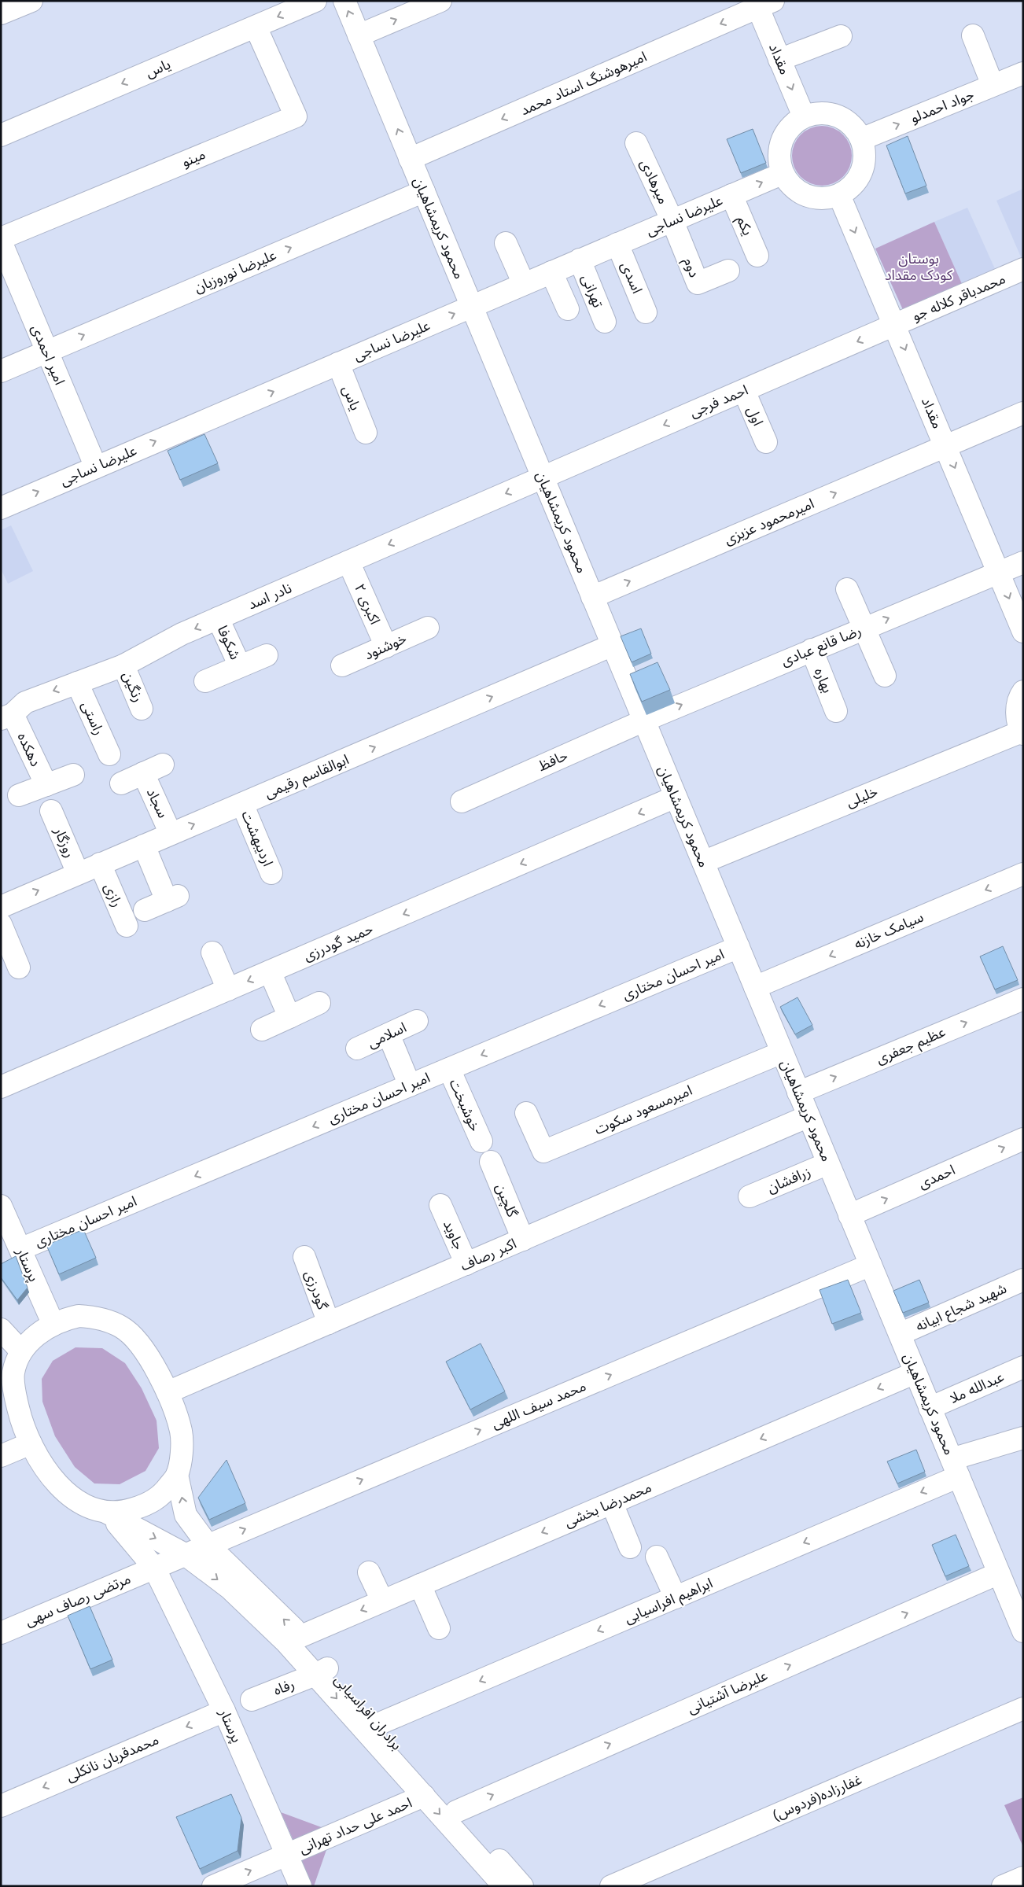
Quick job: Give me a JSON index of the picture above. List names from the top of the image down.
{
  "streets": {
    "street": [
      "مقداد",
      "یاس",
      "امیرهوشنگ استاد محمد",
      "جواد احمدلو",
      "مینو",
      "میرهادی",
      "علیرضا نساجی",
      "یکم",
      "محمود کریمشاهیان",
      "دوم",
      "علیرضا نوروزیان",
      "اسدی",
      "تهرانی",
      "محمدباقر کلاله جو",
      "امیر احمدی",
      "احمد فرجی",
      "اول",
      "امیرمحمود عزیزی",
      "نادر اسد",
      "اکبری ۲",
      "شکوفا",
      "رضا قانع عبادی",
      "خوشنود",
      "بهاره",
      "رنگین",
      "راستی",
      "دهکده",
      "حافظ",
      "ابوالقاسم رقیمی",
      "خلیلی",
      "سجاد",
      "اردیبهشت",
      "روزگار",
      "رازی",
      "سیامک خازنه",
      "حمید گودرزی",
      "امیر احسان مختاری",
      "اسلامی",
      "عظیم جعفری",
      "خوشبخت",
      "امیرمسعود سکوت",
      "احمدی",
      "زرافشان",
      "گلچین",
      "جاوید",
      "اکبر رصاف",
      "پرستار",
      "گودرزی",
      "شهید شجاع ابیانه",
      "عبدالله ملا",
      "محمد سیف اللهی",
      "محمدرضا بخشی",
      "مرتضی رصاف سهی",
      "ابراهیم افراسیابی",
      "رفاه",
      "علیرضا آشتیانی",
      "برادران افراسیابی",
      "محمدقربان نانکلی",
      "غفارزاده(فردوس)",
      "احمد علی حداد تهرانی"
    ]
  },
  "crossings": [
    ["مقداد", "امیرهوشنگ استاد محمد"],
    ["مقداد", "جواد احمدلو"],
    ["مقداد", "علیرضا نساجی"],
    ["مقداد", "محمدباقر کلاله جو"],
    ["مقداد", "احمد فرجی"],
    ["مقداد", "امیرمحمود عزیزی"],
    ["مقداد", "رضا قانع عبادی"],
    ["یاس", "مینو"],
    ["یاس", "علیرضا نساجی"],
    ["امیرهوشنگ استاد محمد", "محمود کریمشاهیان"],
    ["جواد احمدلو", "علیرضا نساجی"],
    ["میرهادی", "علیرضا نساجی"],
    ["میرهادی", "دوم"],
    ["علیرضا نساجی", "یکم"],
    ["علیرضا نساجی", "محمود کریمشاهیان"],
    ["علیرضا نساجی", "دوم"],
    ["علیرضا نساجی", "اسدی"],
    ["علیرضا نساجی", "تهرانی"],
    ["علیرضا نساجی", "امیر احمدی"],
    ["محمود کریمشاهیان", "علیرضا نوروزیان"],
    ["محمود کریمشاهیان", "احمد فرجی"],
    ["محمود کریمشاهیان", "امیرمحمود عزیزی"],
    ["محمود کریمشاهیان", "نادر اسد"],
    ["محمود کریمشاهیان", "رضا قانع عبادی"],
    ["محمود کریمشاهیان", "حافظ"],
    ["محمود کریمشاهیان", "ابوالقاسم رقیمی"],
    ["محمود کریمشاهیان", "خلیلی"],
    ["محمود کریمشاهیان", "سیامک خازنه"],
    ["محمود کریمشاهیان", "حمید گودرزی"],
    ["محمود کریمشاهیان", "امیر احسان مختاری"],
    ["محمود کریمشاهیان", "عظیم جعفری"],
    ["محمود کریمشاهیان", "امیرمسعود سکوت"],
    ["محمود کریمشاهیان", "احمدی"],
    ["محمود کریمشاهیان", "زرافشان"],
    ["محمود کریمشاهیان", "اکبر رصاف"],
    ["محمود کریمشاهیان", "شهید شجاع ابیانه"],
    ["محمود کریمشاهیان", "عبدالله ملا"],
    ["محمود کریمشاهیان", "محمد سیف اللهی"],
    ["محمود کریمشاهیان", "محمدرضا بخشی"],
    ["محمود کریمشاهیان", "ابراهیم افراسیابی"],
    ["محمود کریمشاهیان", "علیرضا آشتیانی"],
    ["علیرضا نوروزیان", "امیر احمدی"],
    ["محمدباقر کلاله جو", "احمد فرجی"],
    ["احمد فرجی", "اول"],
    ["احمد فرجی", "نادر اسد"],
    ["نادر اسد", "اکبری ۲"],
    ["نادر اسد", "شکوفا"],
    ["نادر اسد", "رنگین"],
    ["نادر اسد", "راستی"],
    ["نادر اسد", "دهکده"],
    ["اکبری ۲", "خوشنود"],
    ["رضا قانع عبادی", "بهاره"],
    ["رضا قانع عبادی", "حافظ"],
    ["ابوالقاسم رقیمی", "سجاد"],
    ["ابوالقاسم رقیمی", "اردیبهشت"],
    ["ابوالقاسم رقیمی", "روزگار"],
    ["ابوالقاسم رقیمی", "رازی"],
    ["امیر احسان مختاری", "خوشبخت"],
    ["امیر احسان مختاری", "پرستار"],
    ["گلچین", "اکبر رصاف"],
    ["جاوید", "اکبر رصاف"],
    ["اکبر رصاف", "گودرزی"],
    ["پرستار", "مرتضی رصاف سهی"],
    ["پرستار", "برادران افراسیابی"],
    ["پرستار", "محمدقربان نانکلی"],
    ["پرستار", "احمد علی حداد تهرانی"],
    ["محمد سیف اللهی", "مرتضی رصاف سهی"],
    ["محمد سیف اللهی", "برادران افراسیابی"],
    ["محمدرضا بخشی", "برادران افراسیابی"],
    ["مرتضی رصاف سهی", "برادران افراسیابی"],
    ["ابراهیم افراسیابی", "برادران افراسیابی"],
    ["رفاه", "برادران افراسیابی"],
    ["علیرضا آشتیانی", "برادران افراسیابی"],
    ["برادران افراسیابی", "احمد علی حداد تهرانی"]
  ],
  "one_way": [
    "مقداد",
    "یاس",
    "امیرهوشنگ استاد محمد",
    "جواد احمدلو",
    "علیرضا نساجی",
    "علیرضا نوروزیان",
    "احمد فرجی",
    "امیرمحمود عزیزی",
    "نادر اسد",
    "رضا قانع عبادی",
    "ابوالقاسم رقیمی",
    "سیامک خازنه",
    "حمید گودرزی",
    "امیر احسان مختاری",
    "عظیم جعفری",
    "احمدی",
    "محمد سیف اللهی",
    "محمدرضا بخشی",
    "ابراهیم افراسیابی",
    "علیرضا آشتیانی",
    "محمدقربان نانکلی"
  ],
  "parks": ["بوستان کودک مقداد"]
}
